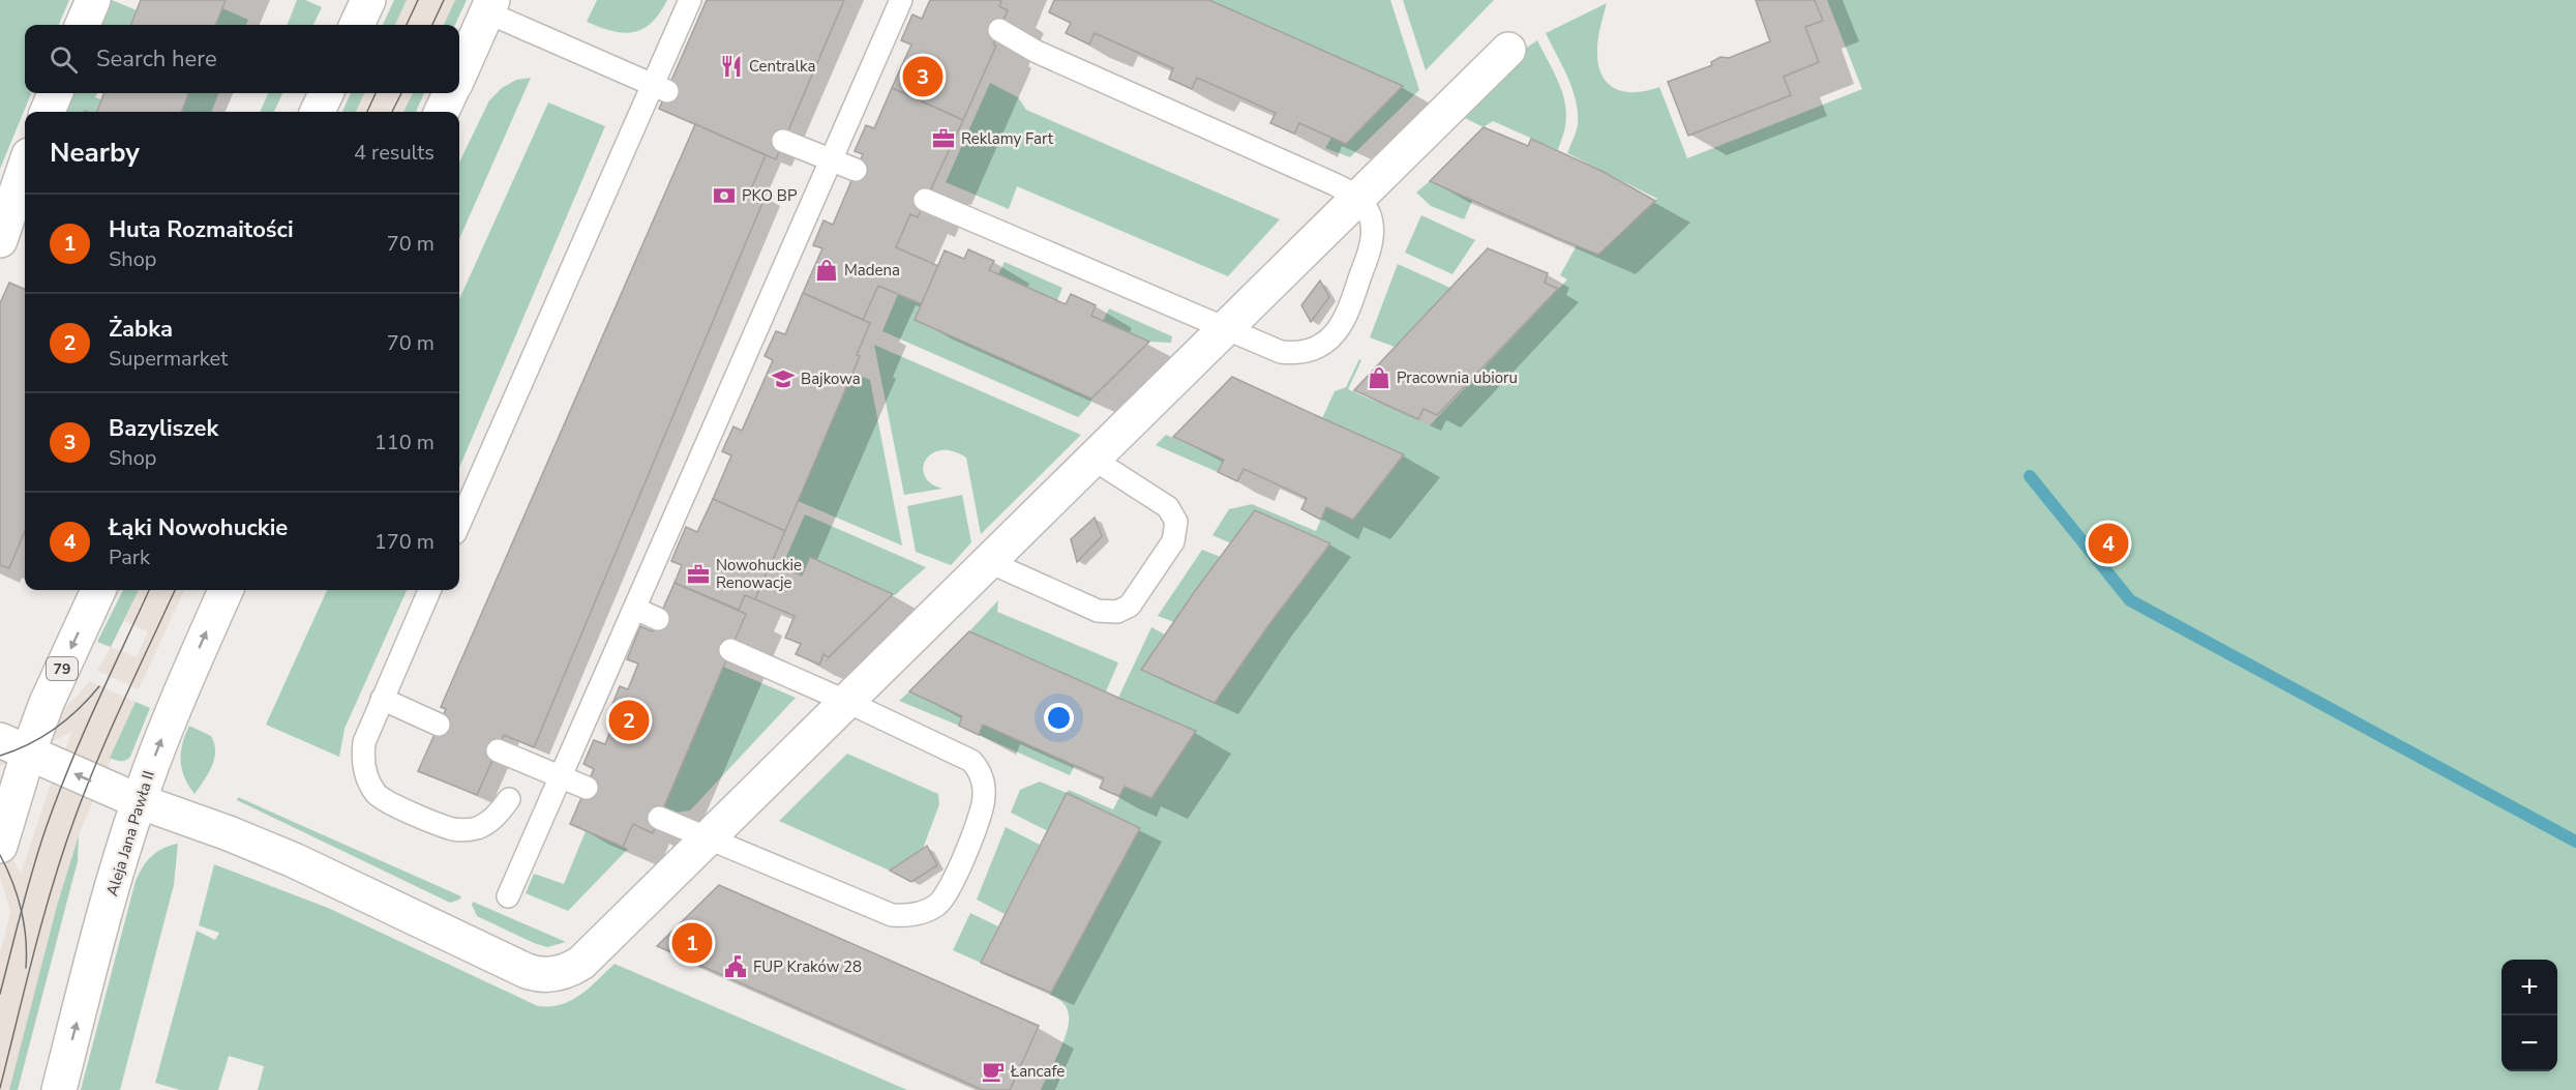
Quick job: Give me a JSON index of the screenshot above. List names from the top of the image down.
{
  "streets": {
    "street": ["79", "Aleja Jana Pawła II"]
  },
  "places": {
    "restaurant": ["Centralka"],
    "office": ["Reklamy Fart", "Nowohuckie Renowacje"],
    "bank": ["PKO BP"],
    "shop": ["Madena", "Pracownia ubioru"],
    "school or university": ["Bajkowa"],
    "public building": ["FUP Kraków 28"],
    "cafe": ["Łancafe"]
  },
  "page": {
    "search": "Search here",
    "pins": [
      "3",
      "4",
      "2",
      "1"
    ],
    "heading": ["Nearby", "4 results"],
    "list": [
      {
        "mark": "1",
        "name": "Huta Rozmaitości",
        "note": "Shop",
        "value": "70 m"
      },
      {
        "mark": "2",
        "name": "Żabka",
        "note": "Supermarket",
        "value": "70 m"
      },
      {
        "mark": "3",
        "name": "Bazyliszek",
        "note": "Shop",
        "value": "110 m"
      },
      {
        "mark": "4",
        "name": "Łąki Nowohuckie",
        "note": "Park",
        "value": "170 m"
      }
    ],
    "map_buttons": ["+", "−"]
  }
}
